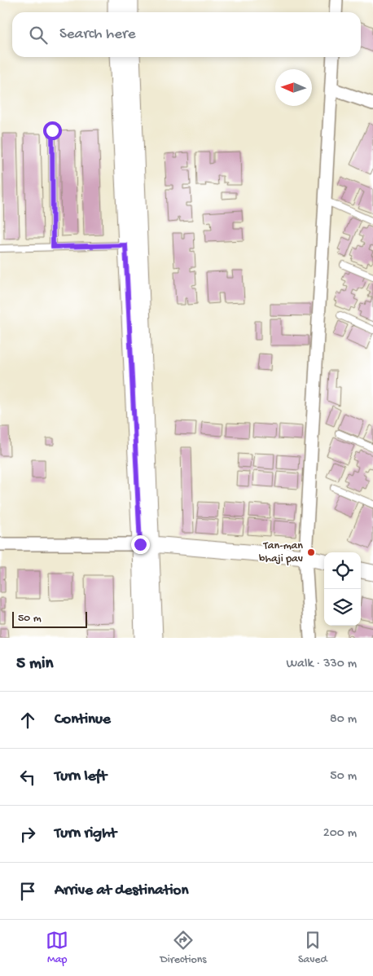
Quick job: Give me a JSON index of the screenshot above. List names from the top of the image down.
{
  "places": ["Tan-man bhaji pav"],
  "scale_bar": "50 m",
  "north": "left",
  "page": {
    "search": "Search here",
    "scale": "50 m",
    "heading": ["5 min", "Walk · 330 m"],
    "list": [
      ["Continue", "80 m"],
      ["Turn left", "50 m"],
      ["Turn right", "200 m"],
      "Arrive at destination"
    ],
    "nav": ["Map", "Directions", "Saved"]
  }
}
